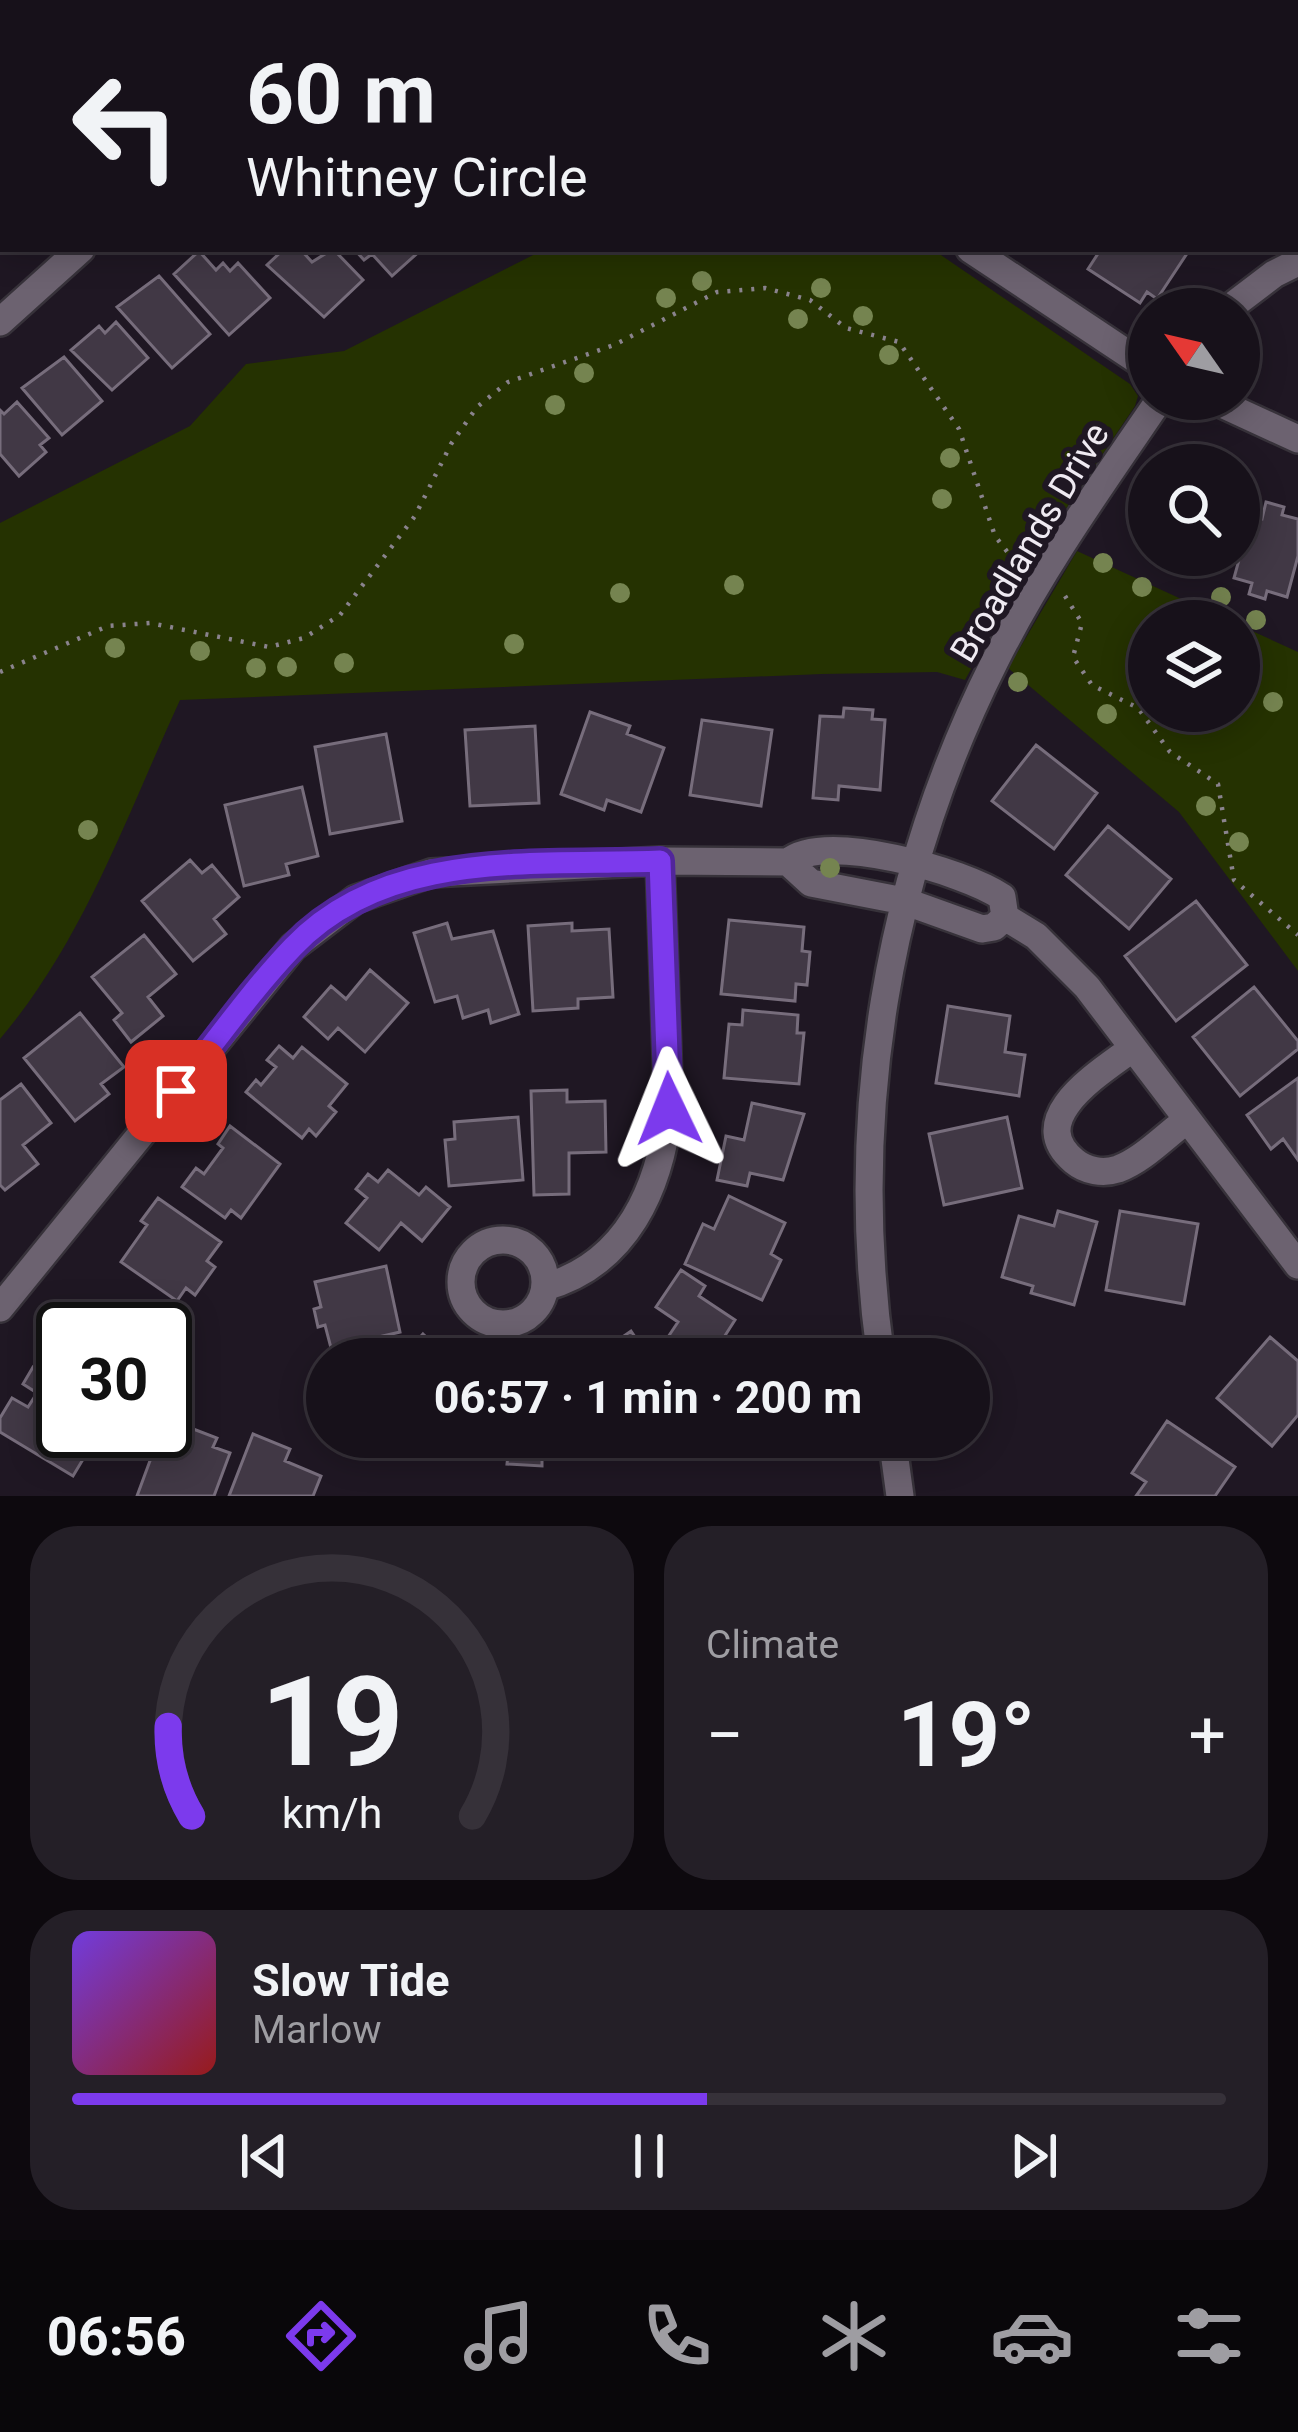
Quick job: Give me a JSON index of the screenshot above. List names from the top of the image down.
{
  "streets": {
    "street": ["Broadlands Drive"]
  },
  "north": "top left",
  "page": {
    "turn": ["60 m", "Whitney Circle"],
    "limit": "30",
    "trip": "06:57 · 1 min · 200 m",
    "tile": "Climate",
    "heat": ["−", "19°", "+"],
    "song": ["Slow Tide", "Marlow"],
    "tabs": "06:56",
    "gauge": ["19", "km/h"]
  }
}
